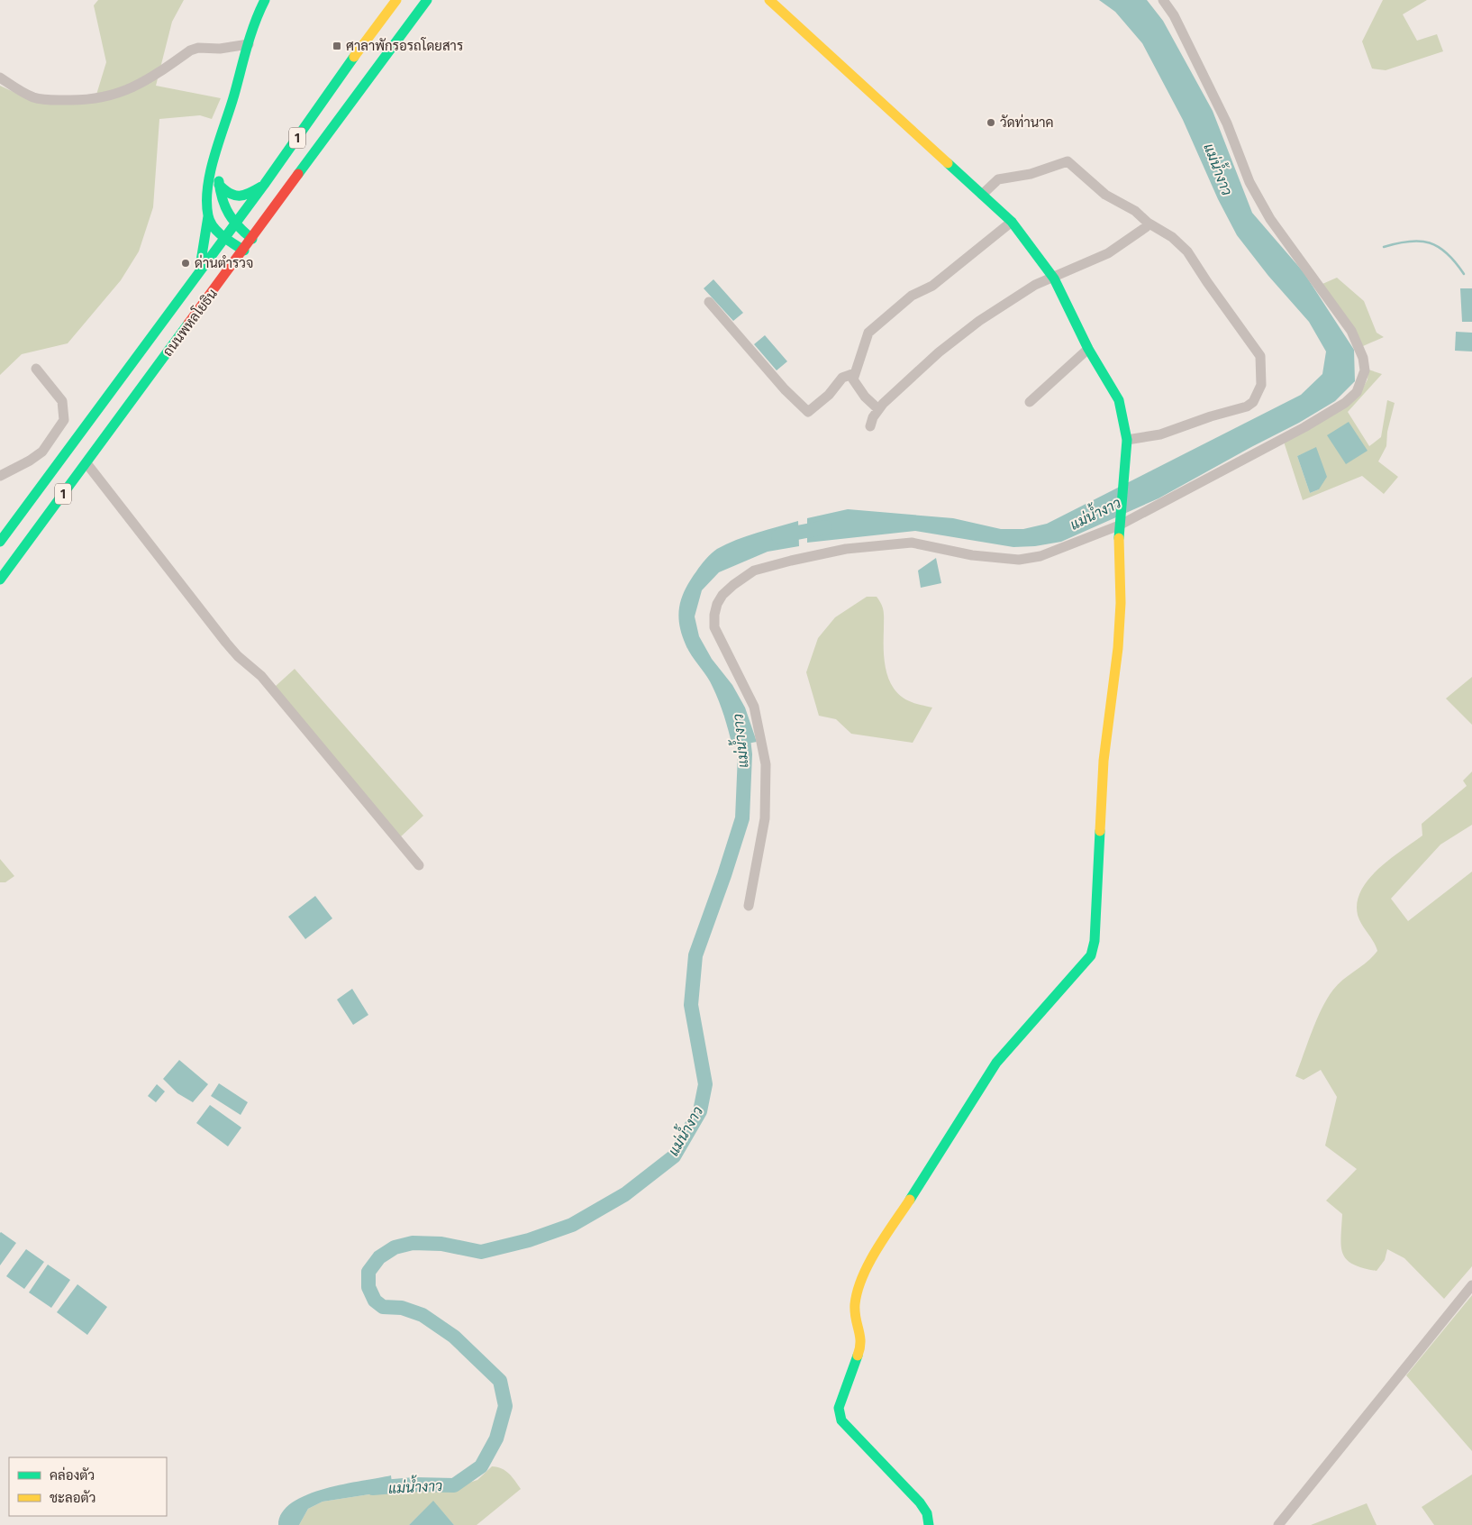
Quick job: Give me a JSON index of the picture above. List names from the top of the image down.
{
  "streets": {
    "main road": ["1", "ถนนพหลโยธิน"]
  },
  "water": ["แม่น้ำงาว"],
  "places": {
    "transit": ["ศาลาพักรอรถโดยสาร"],
    "other": ["วัดท่านาค", "ด่านตำรวจ"]
  },
  "legend": ["คล่องตัว", "ชะลอตัว"]
}
